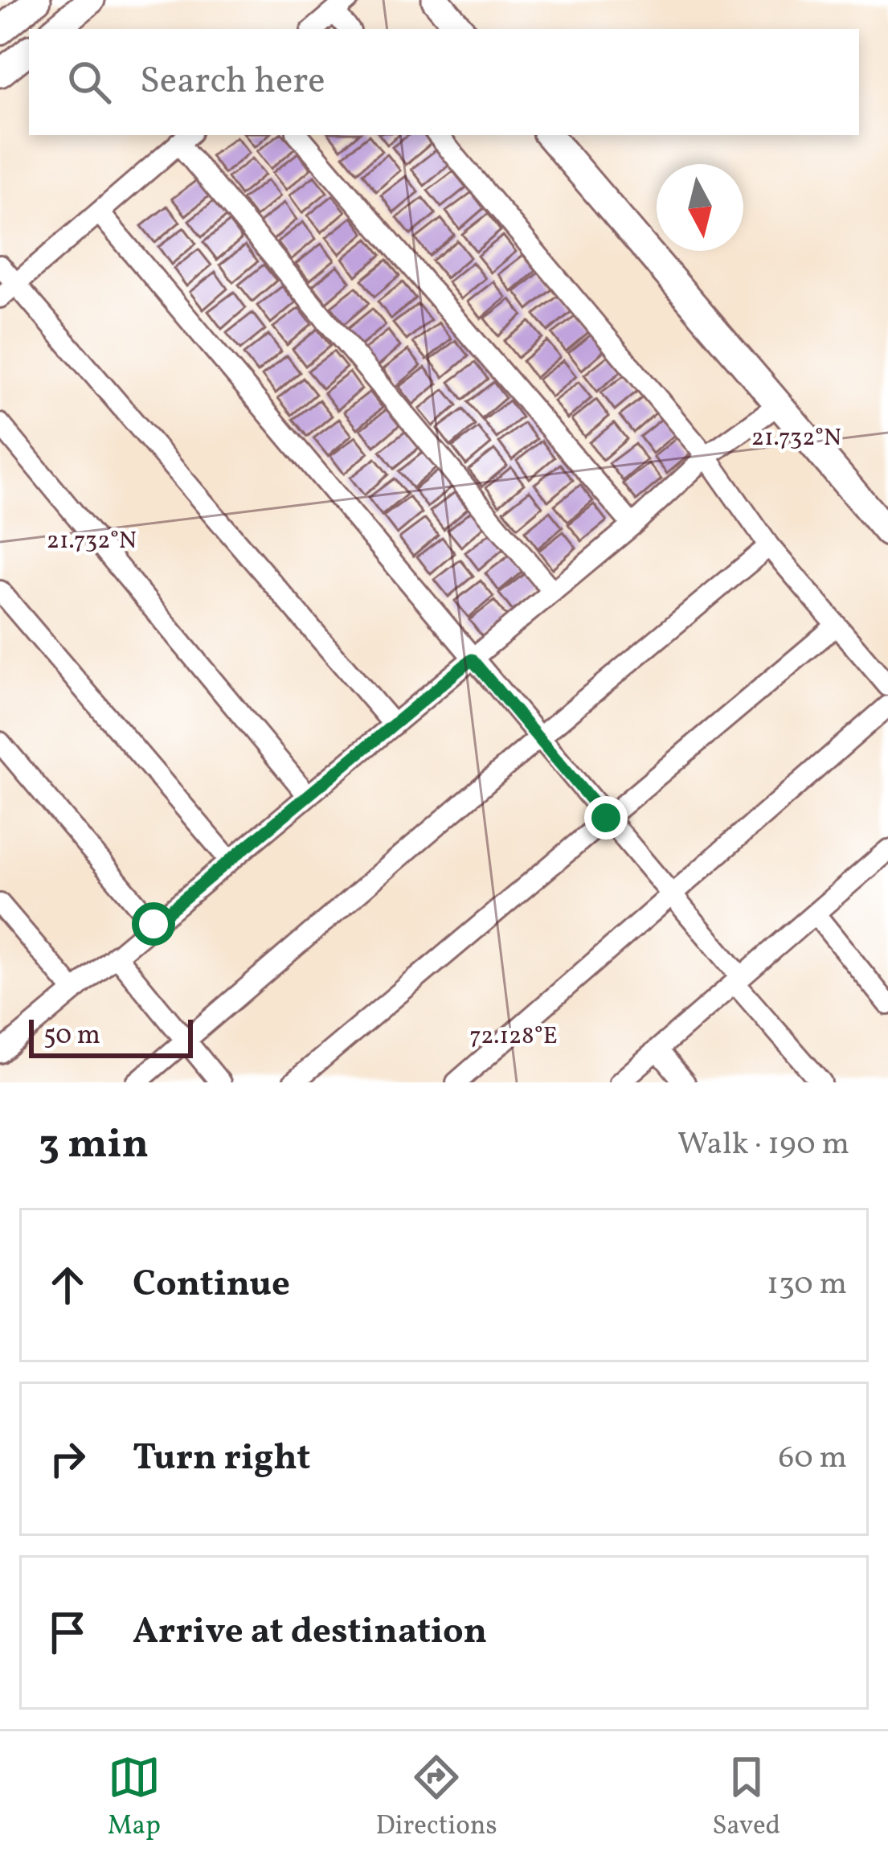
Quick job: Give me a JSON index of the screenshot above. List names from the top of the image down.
{
  "scale_bar": "50 m",
  "north": "bottom",
  "page": {
    "search": "Search here",
    "scale": "50 m",
    "heading": ["3 min", "Walk · 190 m"],
    "list": [
      ["Continue", "130 m"],
      ["Turn right", "60 m"],
      "Arrive at destination"
    ],
    "nav": ["Map", "Directions", "Saved"]
  },
  "coordinates": ["21.732°N", "72.128°E"]
}
